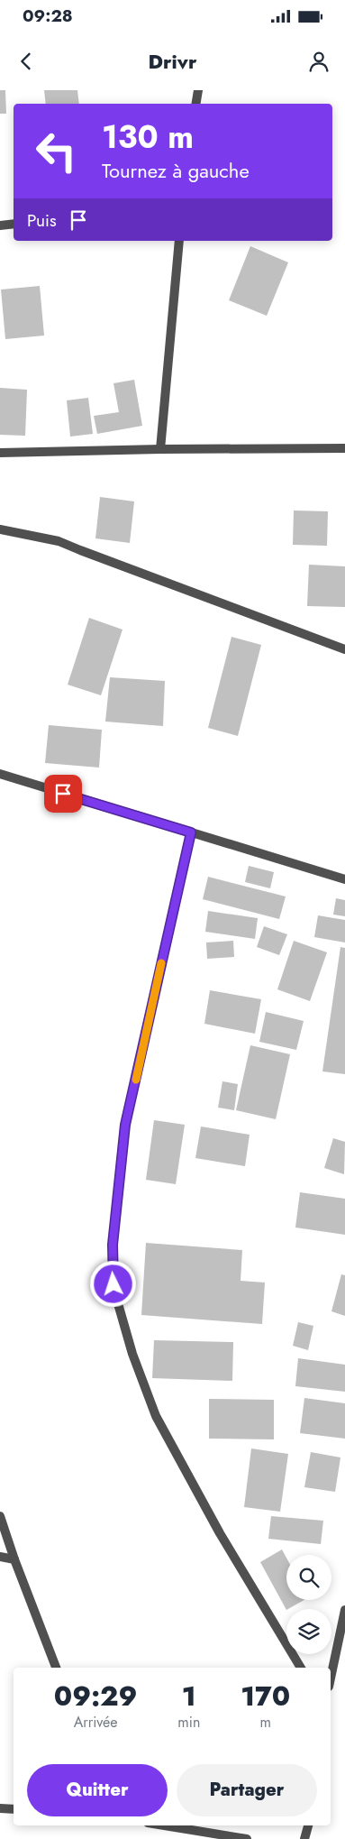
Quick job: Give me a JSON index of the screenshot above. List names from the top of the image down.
{
  "page": {
    "status": "09:28",
    "header": "Drivr",
    "turn": ["130 m", "Tournez à gauche"],
    "then": "Puis",
    "eta": [
      "09:29",
      "Arrivée",
      "1",
      "min",
      "170",
      "m"
    ],
    "buttons": ["Quitter", "Partager"]
  }
}
